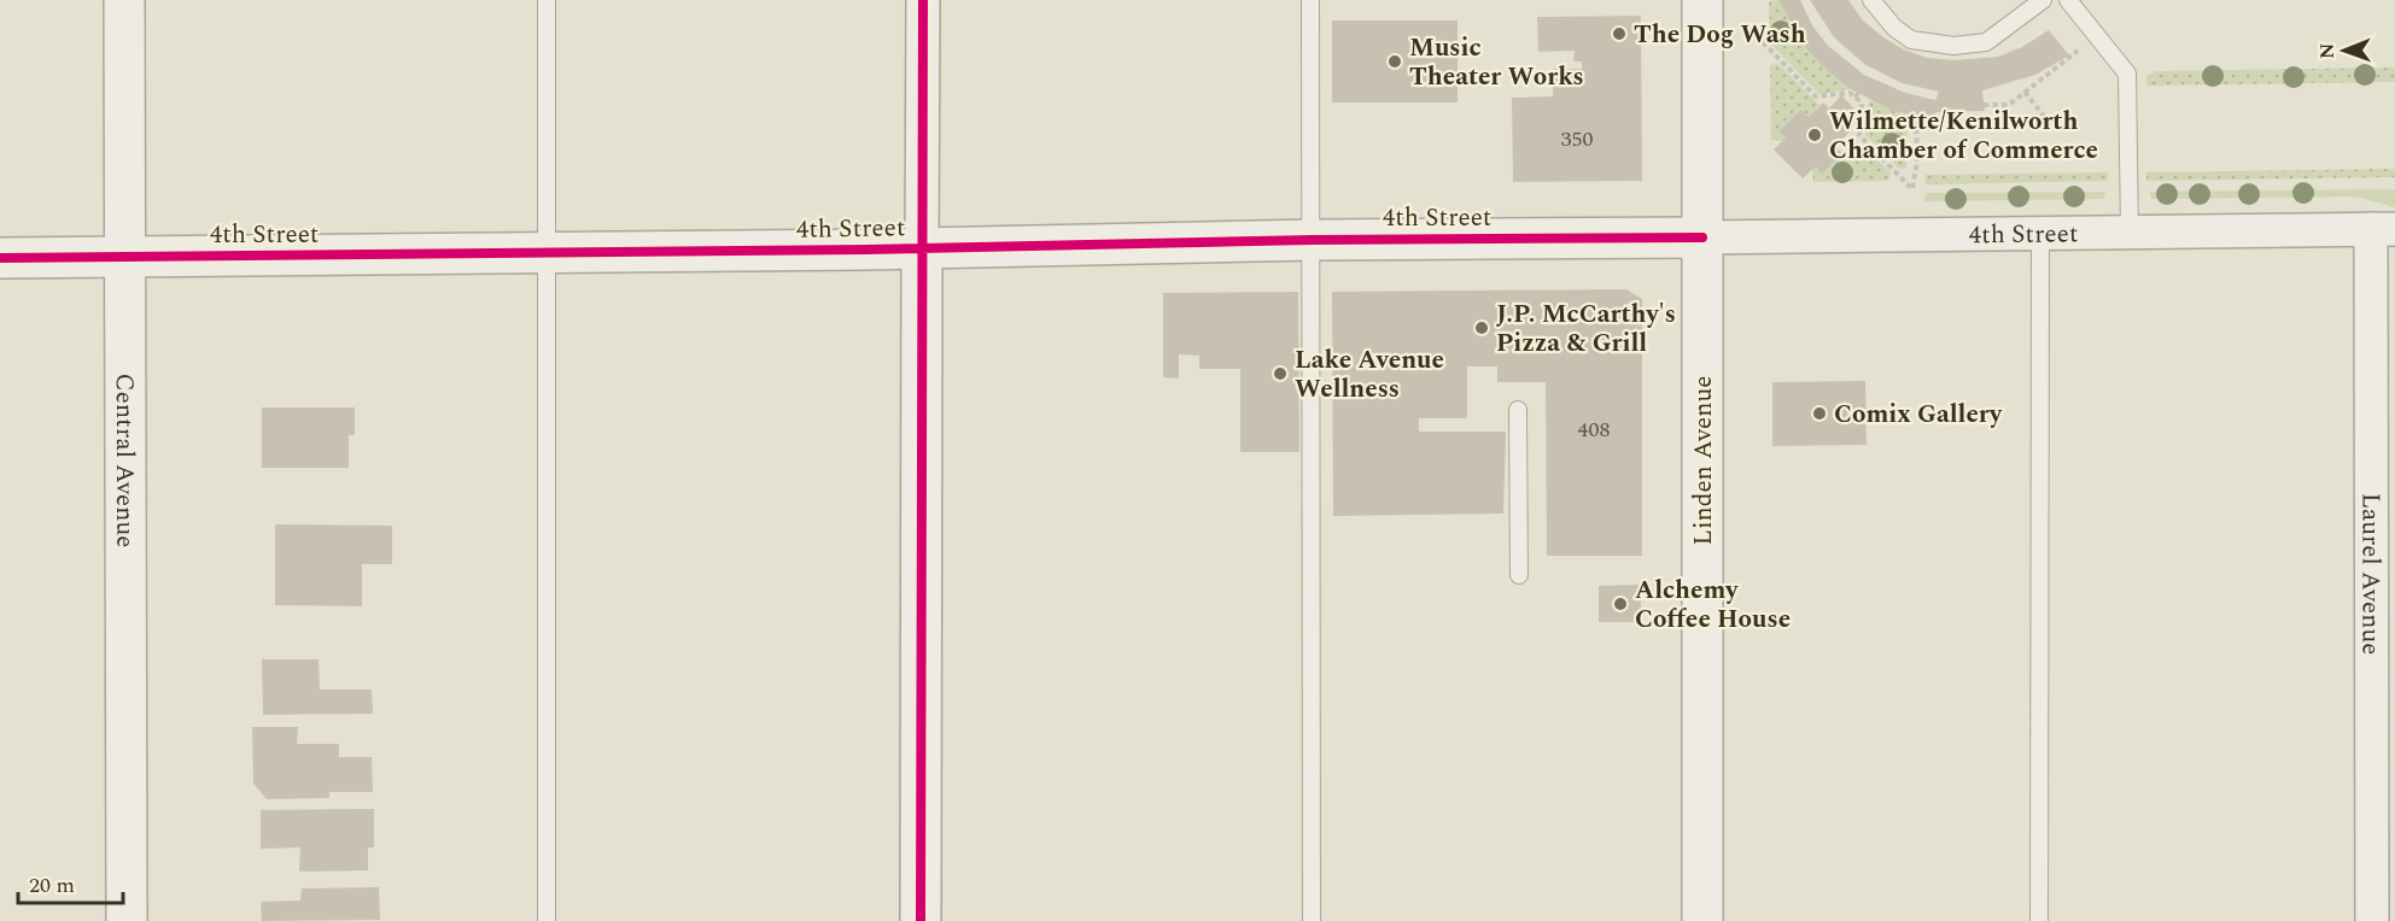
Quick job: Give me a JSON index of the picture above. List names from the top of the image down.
{
  "streets": {
    "street": [
      "4th Street",
      "Central Avenue",
      "Linden Avenue",
      "Laurel Avenue"
    ]
  },
  "crossings": [
    ["4th Street", "Central Avenue"],
    ["4th Street", "Linden Avenue"],
    ["4th Street", "Laurel Avenue"]
  ],
  "places": [
    "The Dog Wash",
    "Music Theater Works",
    "Wilmette/Kenilworth Chamber of Commerce",
    "J.P. McCarthy's Pizza & Grill",
    "Lake Avenue Wellness",
    "Comix Gallery",
    "Alchemy Coffee House"
  ],
  "house_numbers": ["350", "408"],
  "scale_bar": "20 m",
  "north": "left"
}
